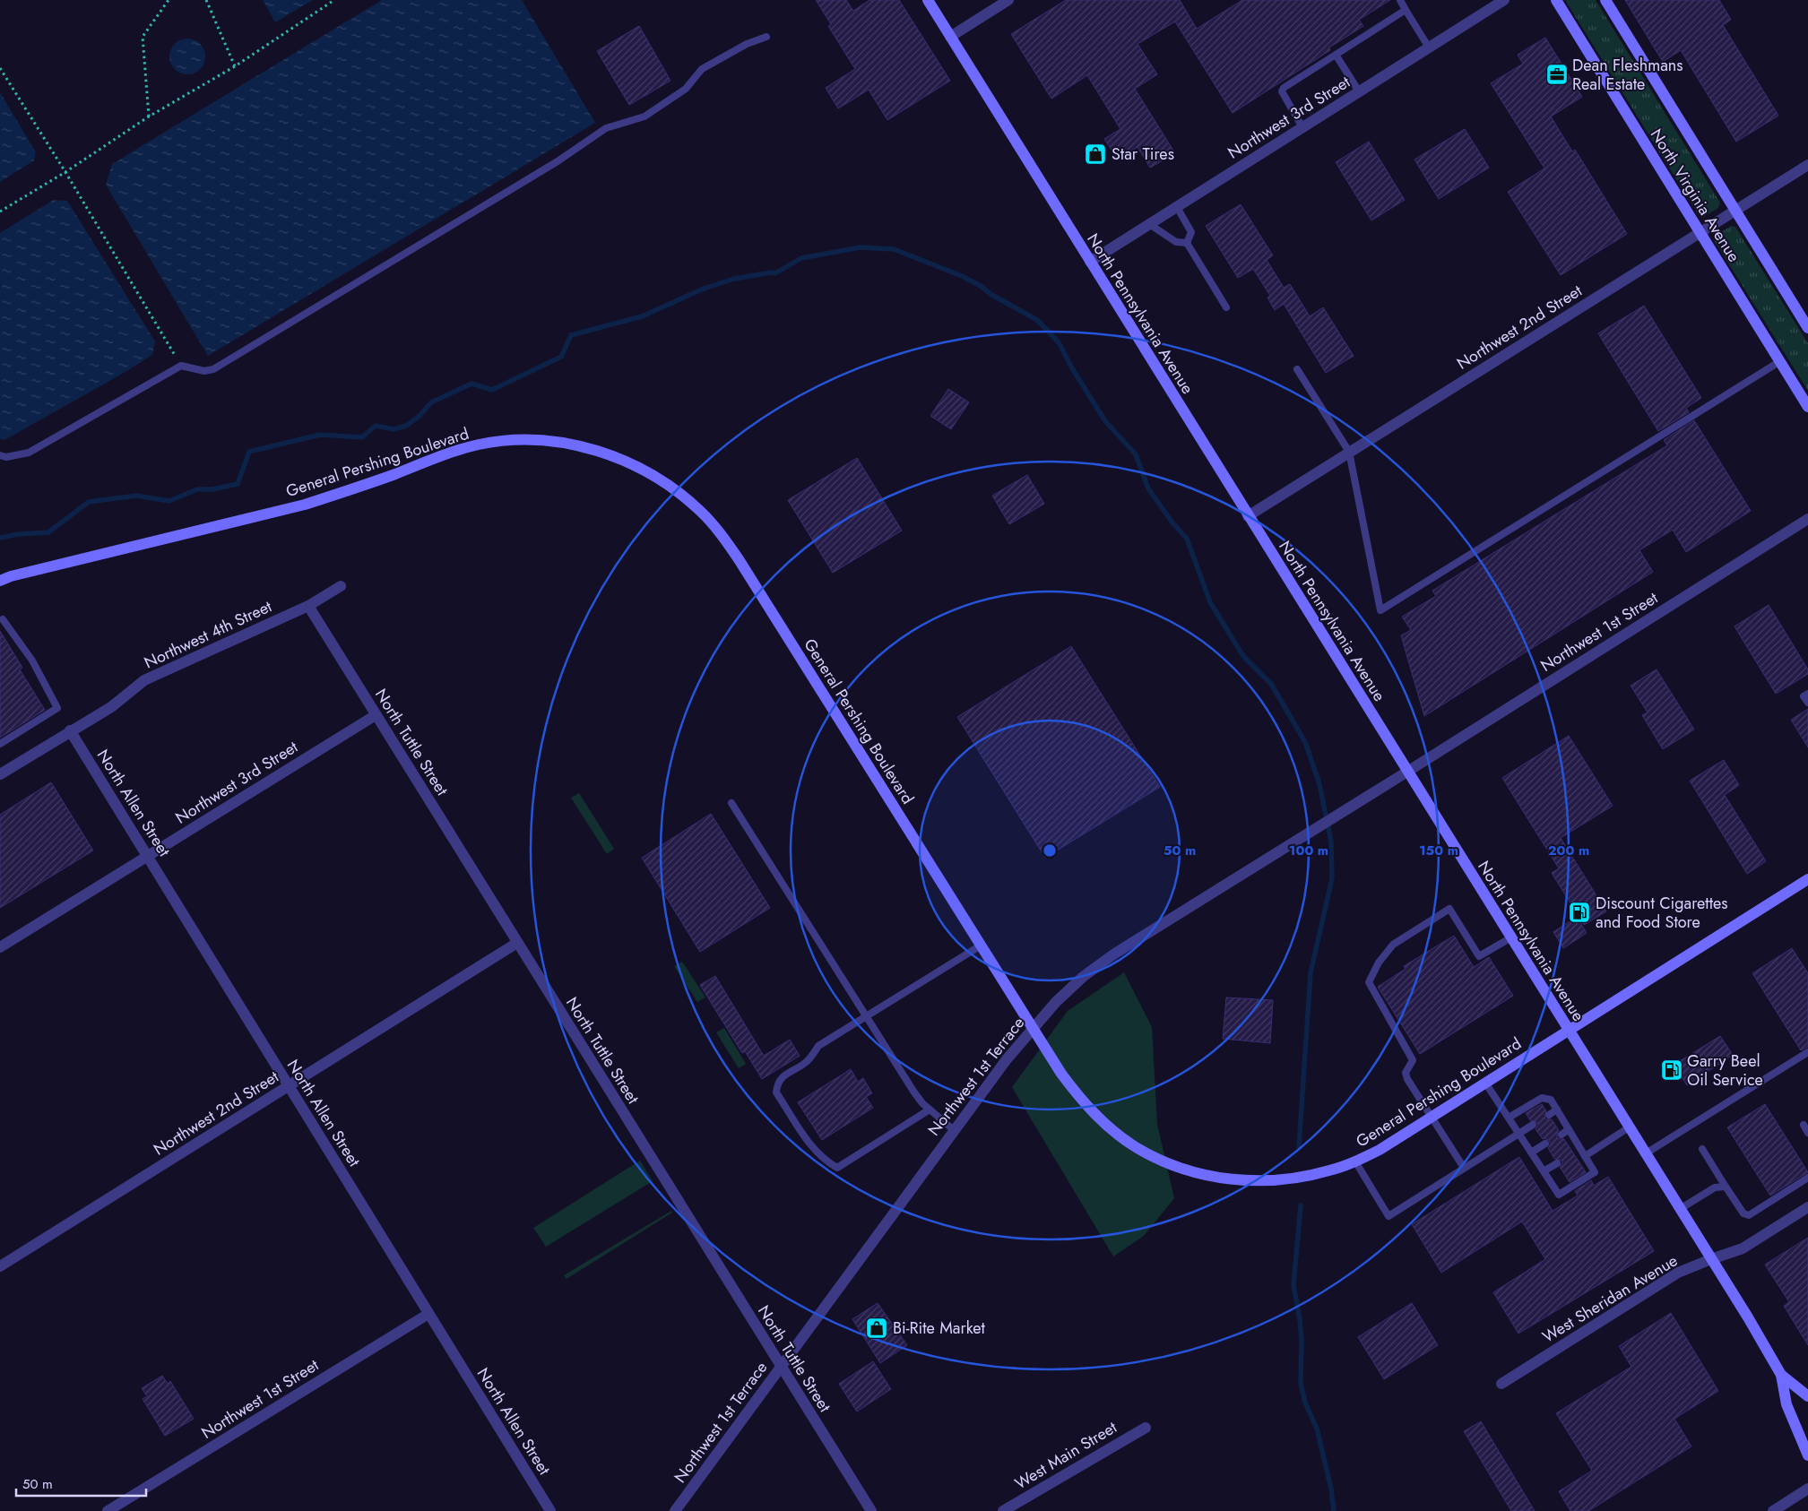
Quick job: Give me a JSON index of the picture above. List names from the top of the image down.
{
  "streets": {
    "main road": ["North Virginia Avenue", "North Pennsylvania Avenue", "General Pershing Boulevard"],
    "street": [
      "Northwest 3rd Street",
      "Northwest 2nd Street",
      "Northwest 1st Street",
      "Northwest 4th Street",
      "North Tuttle Street",
      "North Allen Street",
      "Northwest 1st Terrace",
      "West Sheridan Avenue",
      "West Main Street"
    ]
  },
  "crossings": [
    ["Northwest 3rd Street", "North Pennsylvania Avenue"],
    ["Northwest 3rd Street", "North Tuttle Street"],
    ["Northwest 3rd Street", "North Allen Street"],
    ["North Virginia Avenue", "Northwest 2nd Street"],
    ["North Pennsylvania Avenue", "Northwest 2nd Street"],
    ["North Pennsylvania Avenue", "General Pershing Boulevard"],
    ["North Pennsylvania Avenue", "Northwest 1st Street"],
    ["North Pennsylvania Avenue", "Northwest 1st Terrace"],
    ["North Pennsylvania Avenue", "West Sheridan Avenue"],
    ["Northwest 2nd Street", "North Tuttle Street"],
    ["Northwest 2nd Street", "North Allen Street"],
    ["General Pershing Boulevard", "Northwest 1st Terrace"],
    ["Northwest 1st Street", "North Allen Street"],
    ["Northwest 1st Street", "Northwest 1st Terrace"],
    ["Northwest 4th Street", "North Tuttle Street"],
    ["Northwest 4th Street", "North Allen Street"],
    ["North Tuttle Street", "Northwest 1st Terrace"]
  ],
  "places": {
    "office": ["Dean Fleshmans Real Estate"],
    "shop": ["Star Tires", "Bi-Rite Market"],
    "fuel station": ["Discount Cigarettes and Food Store", "Garry Beel Oil Service"]
  },
  "scale_bar": "50 m",
  "rings": [
    "50 m",
    "100 m",
    "150 m",
    "200 m"
  ]
}
